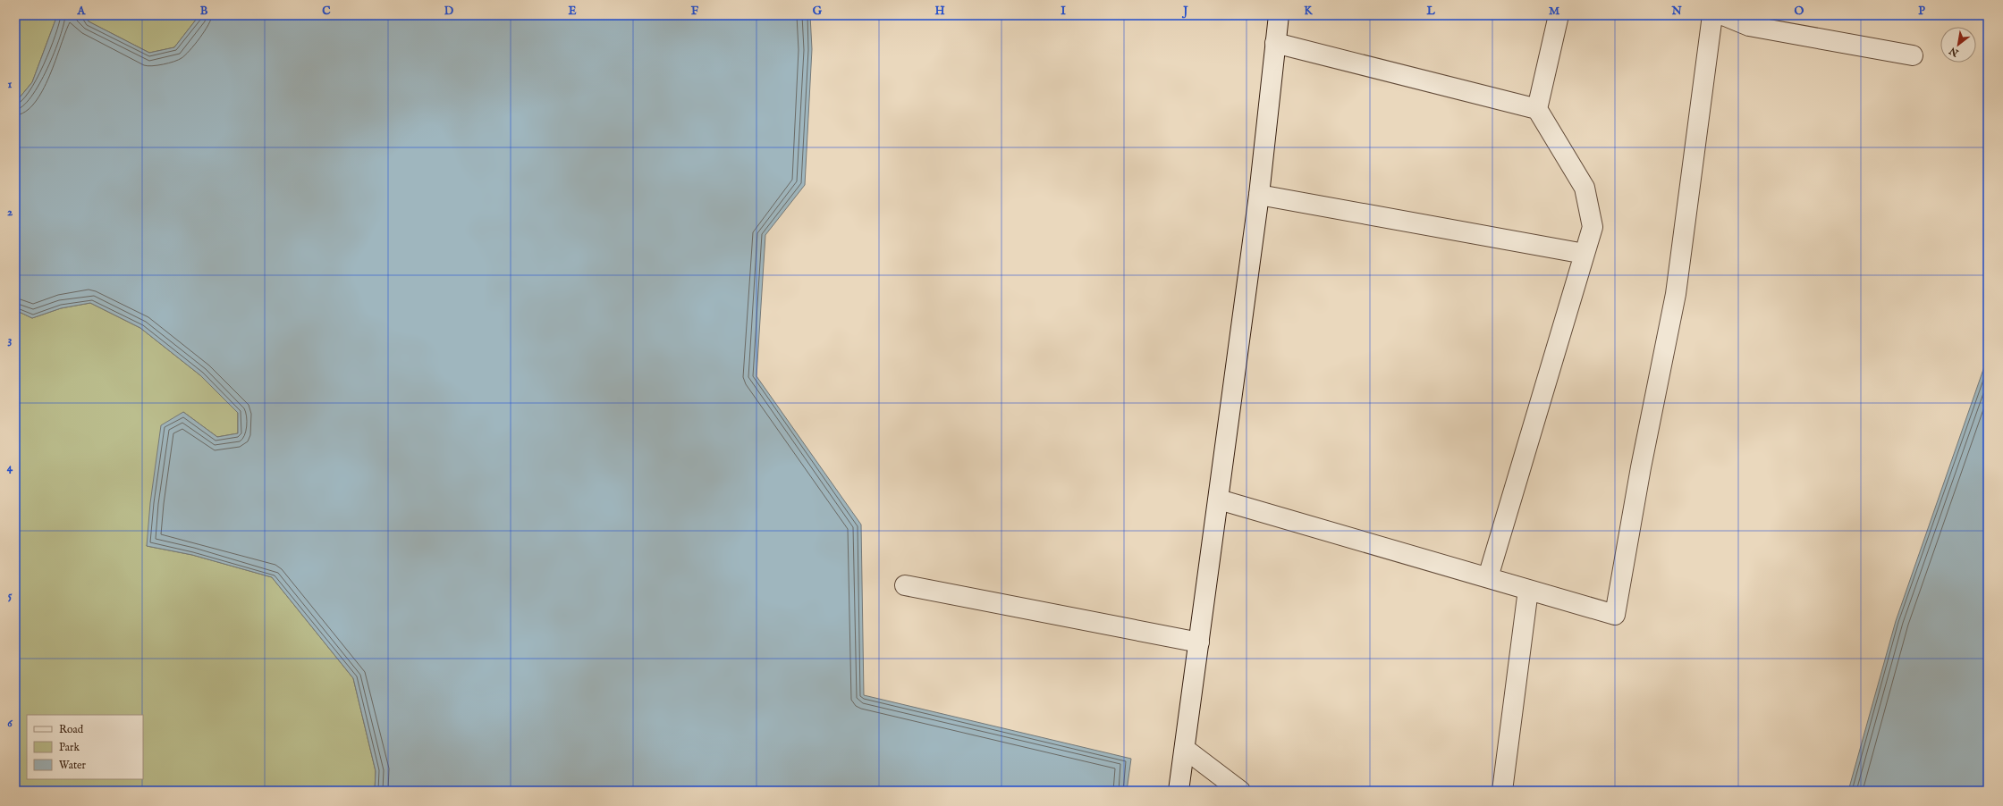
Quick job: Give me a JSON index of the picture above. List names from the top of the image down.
{
  "legend": ["Road", "Park", "Water"],
  "north": "bottom left",
  "grid": {
    "columns": [
      "A",
      "B",
      "C",
      "D",
      "E",
      "F",
      "G",
      "H",
      "I",
      "J",
      "K",
      "L",
      "M",
      "N",
      "O",
      "P"
    ],
    "rows": [
      "1",
      "2",
      "3",
      "4",
      "5",
      "6"
    ]
  }
}
